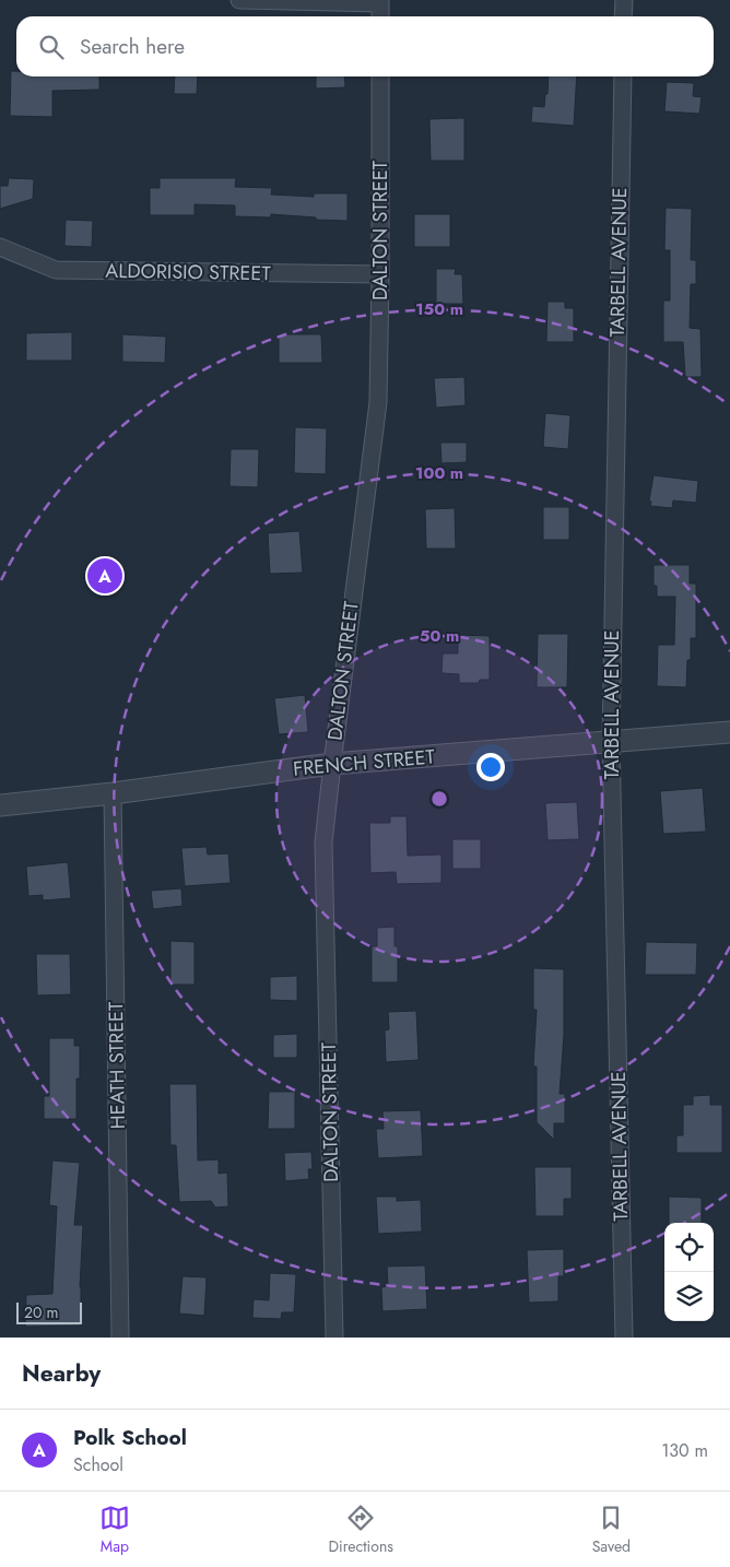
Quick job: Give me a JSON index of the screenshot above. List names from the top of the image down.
{
  "streets": {
    "street": [
      "DALTON STREET",
      "TARBELL AVENUE",
      "ALDORISIO STREET",
      "FRENCH STREET",
      "HEATH STREET"
    ]
  },
  "crossings": [
    ["DALTON STREET", "ALDORISIO STREET"],
    ["DALTON STREET", "FRENCH STREET"],
    ["TARBELL AVENUE", "FRENCH STREET"],
    ["FRENCH STREET", "HEATH STREET"]
  ],
  "scale_bar": "20 m",
  "page": {
    "search": "Search here",
    "pins": "A",
    "scale": "20 m",
    "heading": "Nearby",
    "list": [
      {
        "mark": "A",
        "name": "Polk School",
        "note": "School",
        "value": "130 m"
      }
    ],
    "nav": ["Map", "Directions", "Saved"]
  },
  "rings": ["150 m", "100 m", "50 m"]
}
